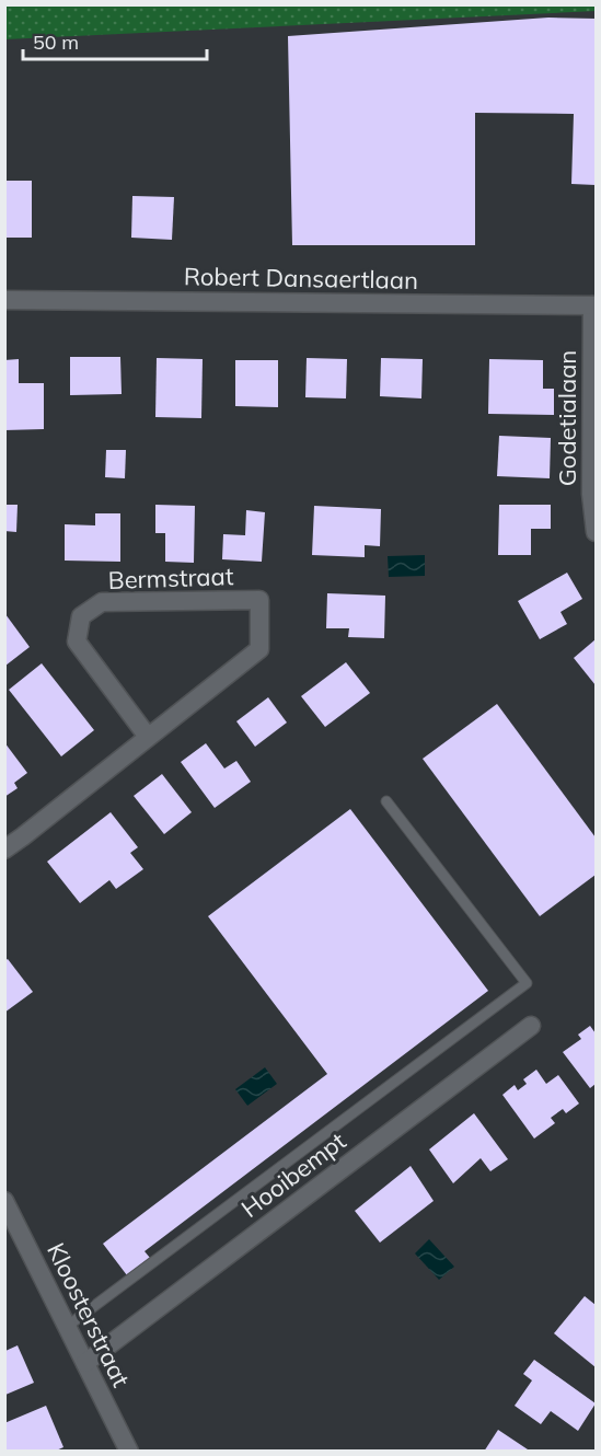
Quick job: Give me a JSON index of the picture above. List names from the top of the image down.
{
  "streets": {
    "street": [
      "Robert Dansaertlaan",
      "Godetialaan",
      "Bermstraat",
      "Hooibempt",
      "Kloosterstraat"
    ]
  },
  "crossings": [
    ["Robert Dansaertlaan", "Godetialaan"],
    ["Hooibempt", "Kloosterstraat"]
  ],
  "scale_bar": "50 m"
}
